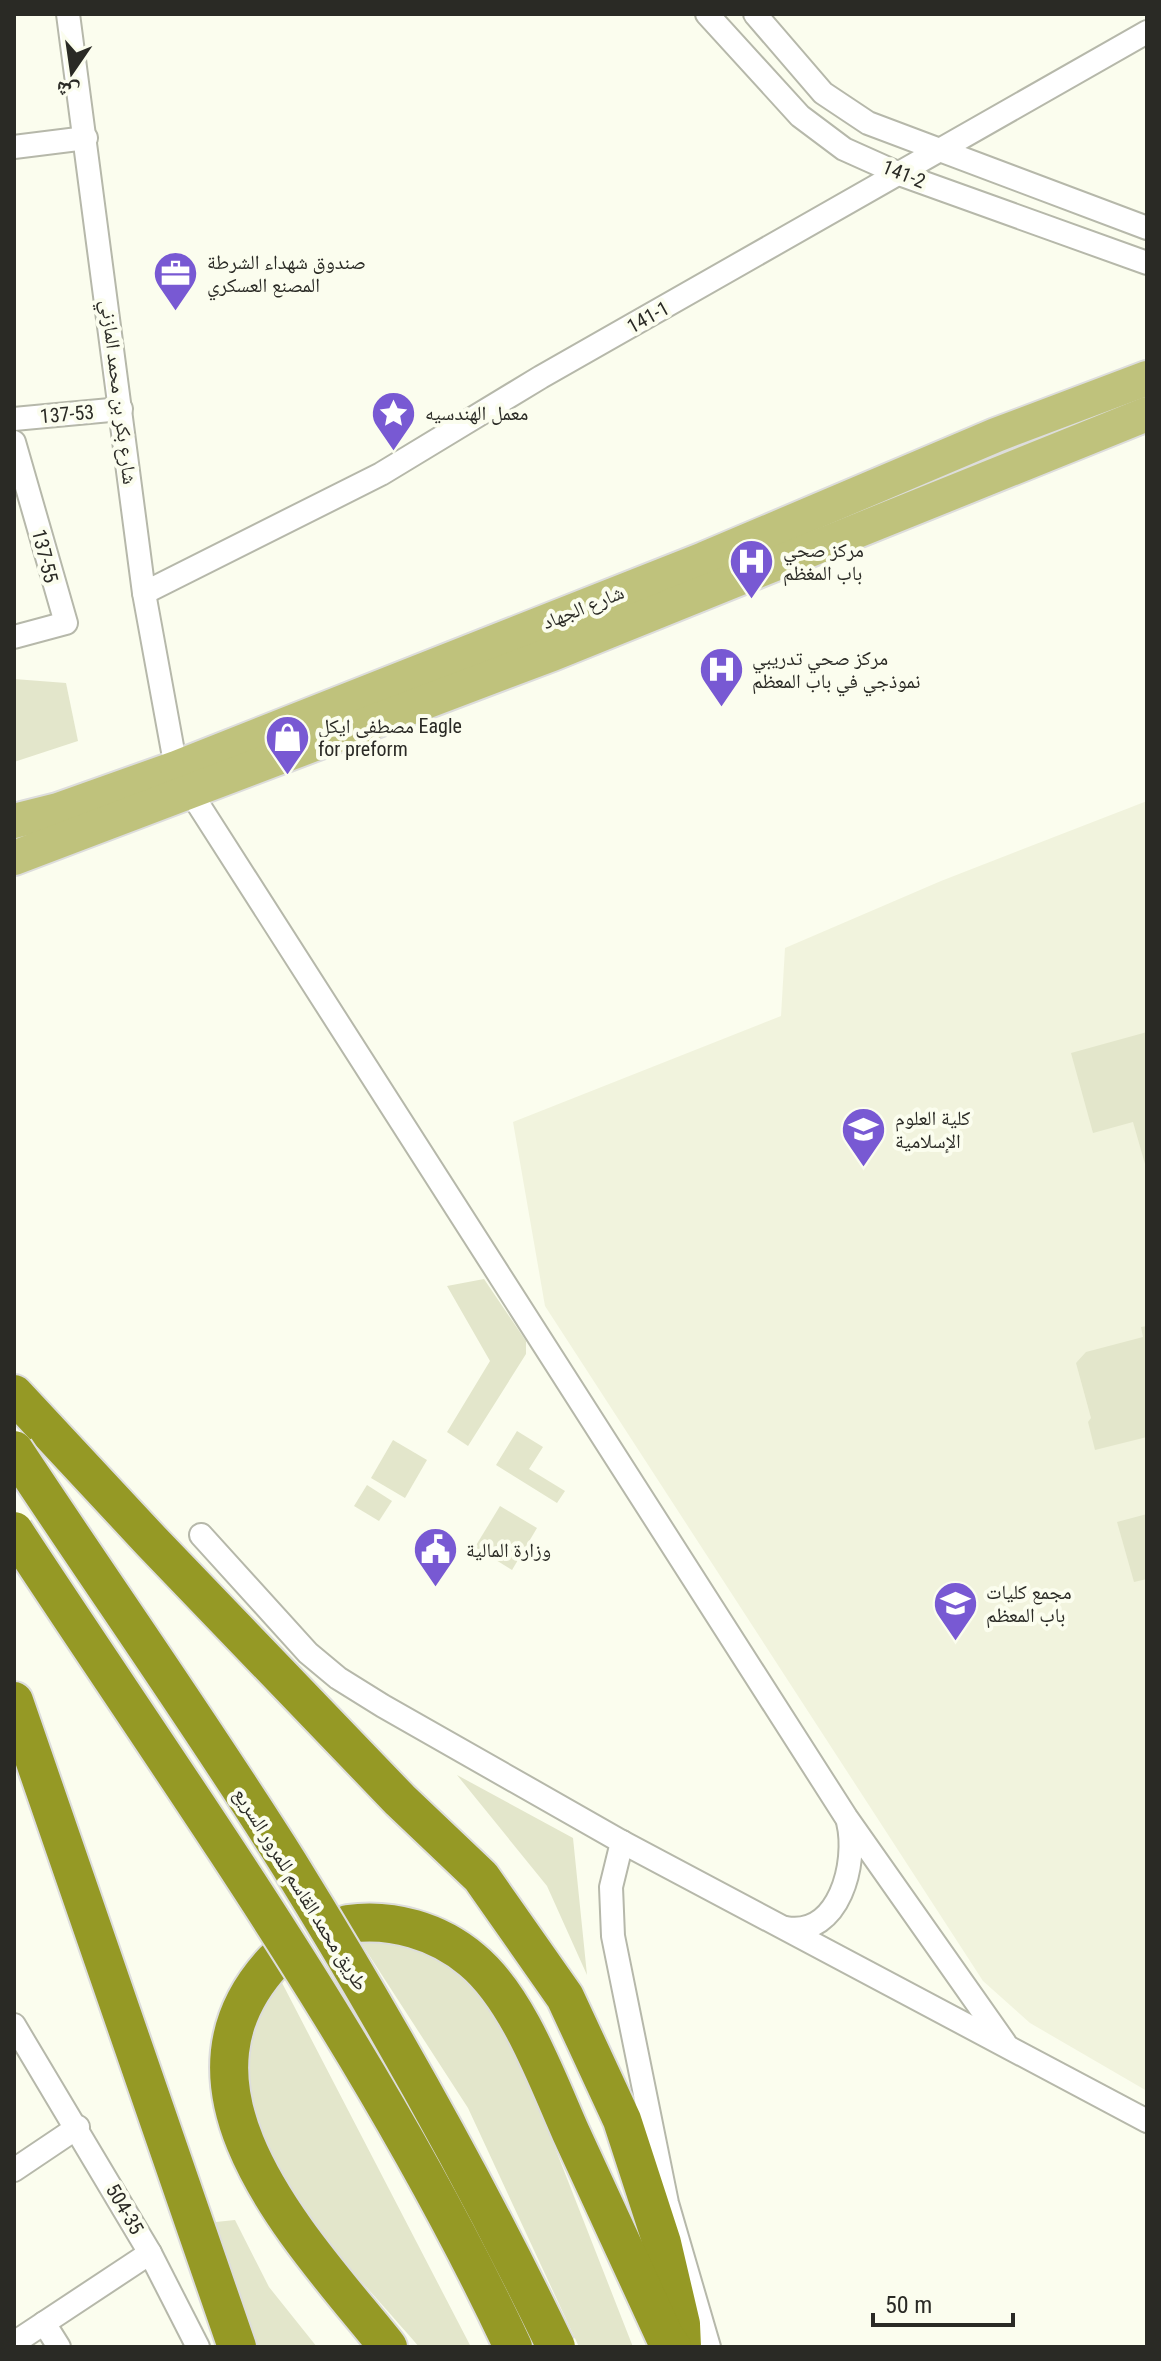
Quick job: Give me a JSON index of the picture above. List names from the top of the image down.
{
  "streets": {
    "highway": ["طريق محمد القاسم للمرور السريع"],
    "main road": ["شارع الجهاد"],
    "street": [
      "141-2",
      "141-1",
      "شارع بكر بن محمد المازني",
      "137-53",
      "137-55",
      "504-35"
    ]
  },
  "crossings": [
    ["141-2", "141-1"],
    ["141-1", "شارع بكر بن محمد المازني"],
    ["شارع بكر بن محمد المازني", "137-53"],
    ["شارع بكر بن محمد المازني", "شارع الجهاد"]
  ],
  "places": {
    "office": ["صندوق شهداء الشرطة المصنع العسكري"],
    "place": ["معمل الهندسيه"],
    "hospital": ["مركز صحي باب المغظم", "مركز صحي تدريبي نموذجي في باب المعظم"],
    "shop": ["مصطفى ايكل Eagle for preform"],
    "school or university": ["كلية العلوم الإسلامية", "مجمع كليات باب المعظم"],
    "public building": ["وزارة المالية"]
  },
  "scale_bar": "50 m",
  "north": "bottom"
}
